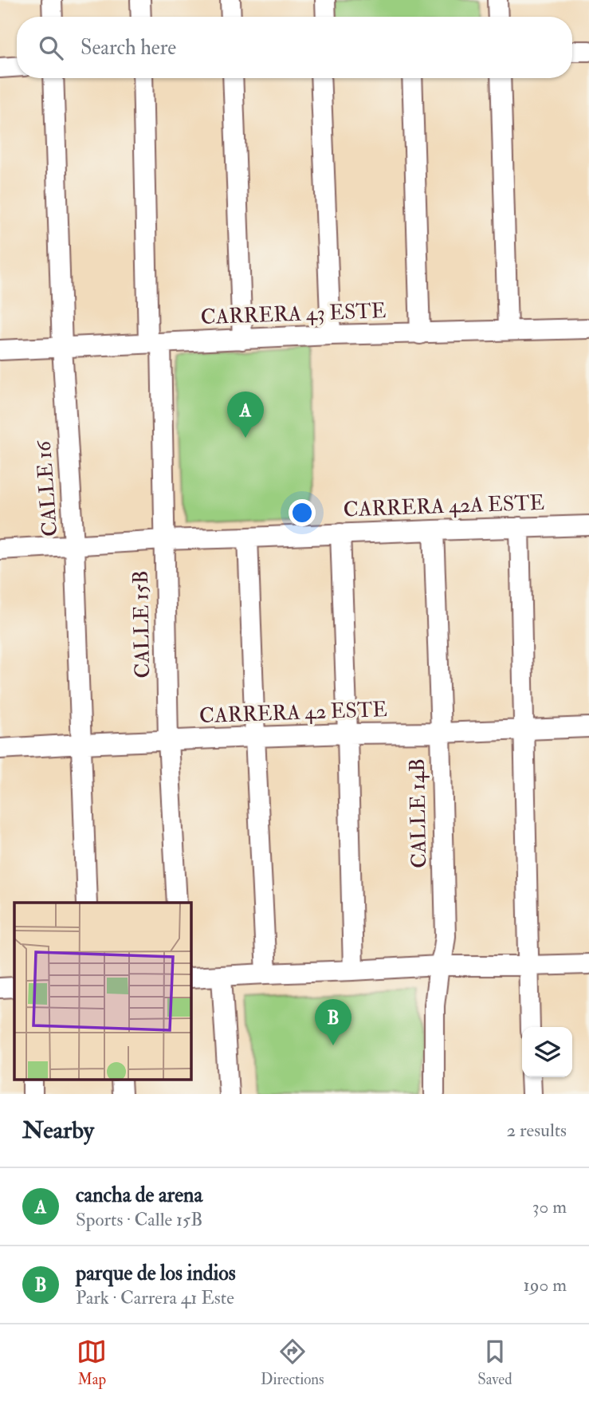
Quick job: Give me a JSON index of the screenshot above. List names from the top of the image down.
{
  "streets": {
    "street": [
      "CARRERA 43 ESTE",
      "CALLE 16",
      "CARRERA 42A ESTE",
      "CALLE 15B",
      "CARRERA 42 ESTE",
      "CALLE 14B"
    ]
  },
  "crossings": [
    ["CARRERA 43 ESTE", "CALLE 16"],
    ["CARRERA 43 ESTE", "CALLE 15B"],
    ["CALLE 16", "CARRERA 42A ESTE"],
    ["CALLE 16", "CARRERA 42 ESTE"],
    ["CARRERA 42A ESTE", "CALLE 15B"],
    ["CARRERA 42A ESTE", "CALLE 14B"],
    ["CALLE 15B", "CARRERA 42 ESTE"],
    ["CARRERA 42 ESTE", "CALLE 14B"]
  ],
  "page": {
    "search": "Search here",
    "pins": ["A", "B"],
    "heading": ["Nearby", "2 results"],
    "list": [
      {
        "mark": "A",
        "name": "cancha de arena",
        "note": "Sports · Calle 15B",
        "value": "30 m"
      },
      {
        "mark": "B",
        "name": "parque de los indios",
        "note": "Park · Carrera 41 Este",
        "value": "190 m"
      }
    ],
    "nav": ["Map", "Directions", "Saved"]
  }
}
